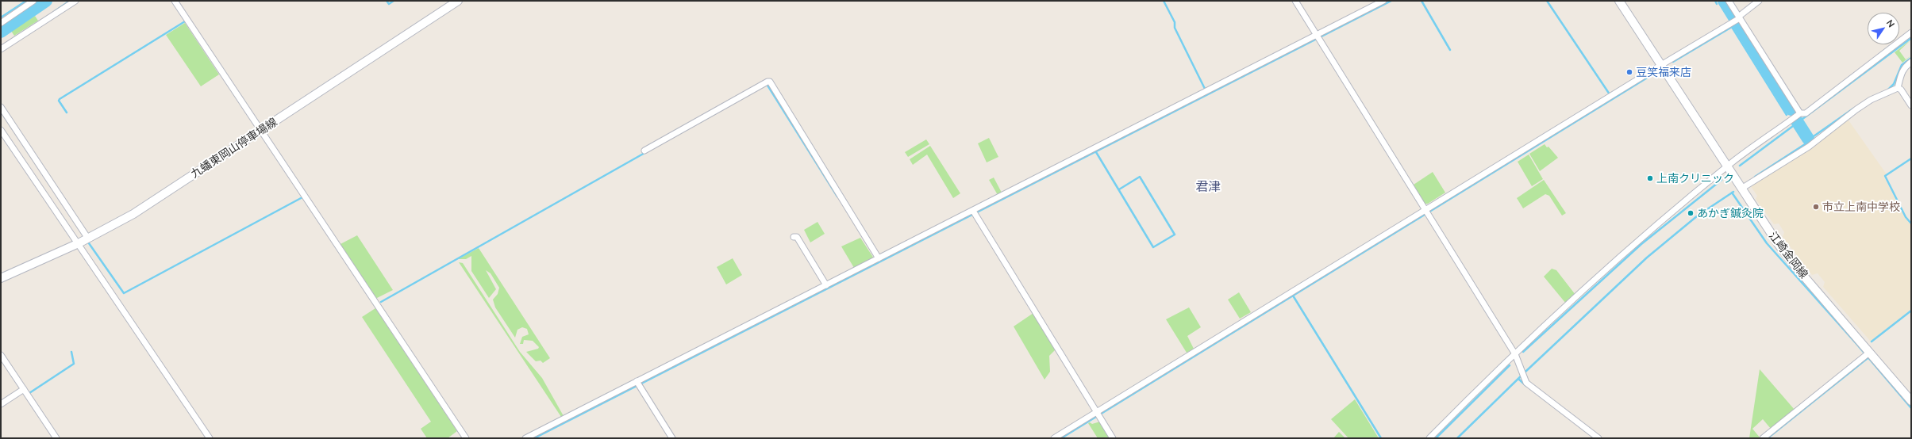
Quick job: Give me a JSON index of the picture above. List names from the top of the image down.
{
  "streets": {
    "main road": ["九蟠東岡山停車場線", "江崎金岡線"]
  },
  "districts": ["君津"],
  "places": [
    "豆笑福来店",
    "上南クリニック",
    "市立上南中学校",
    "あかぎ鍼灸院"
  ],
  "north": "top right"
}
